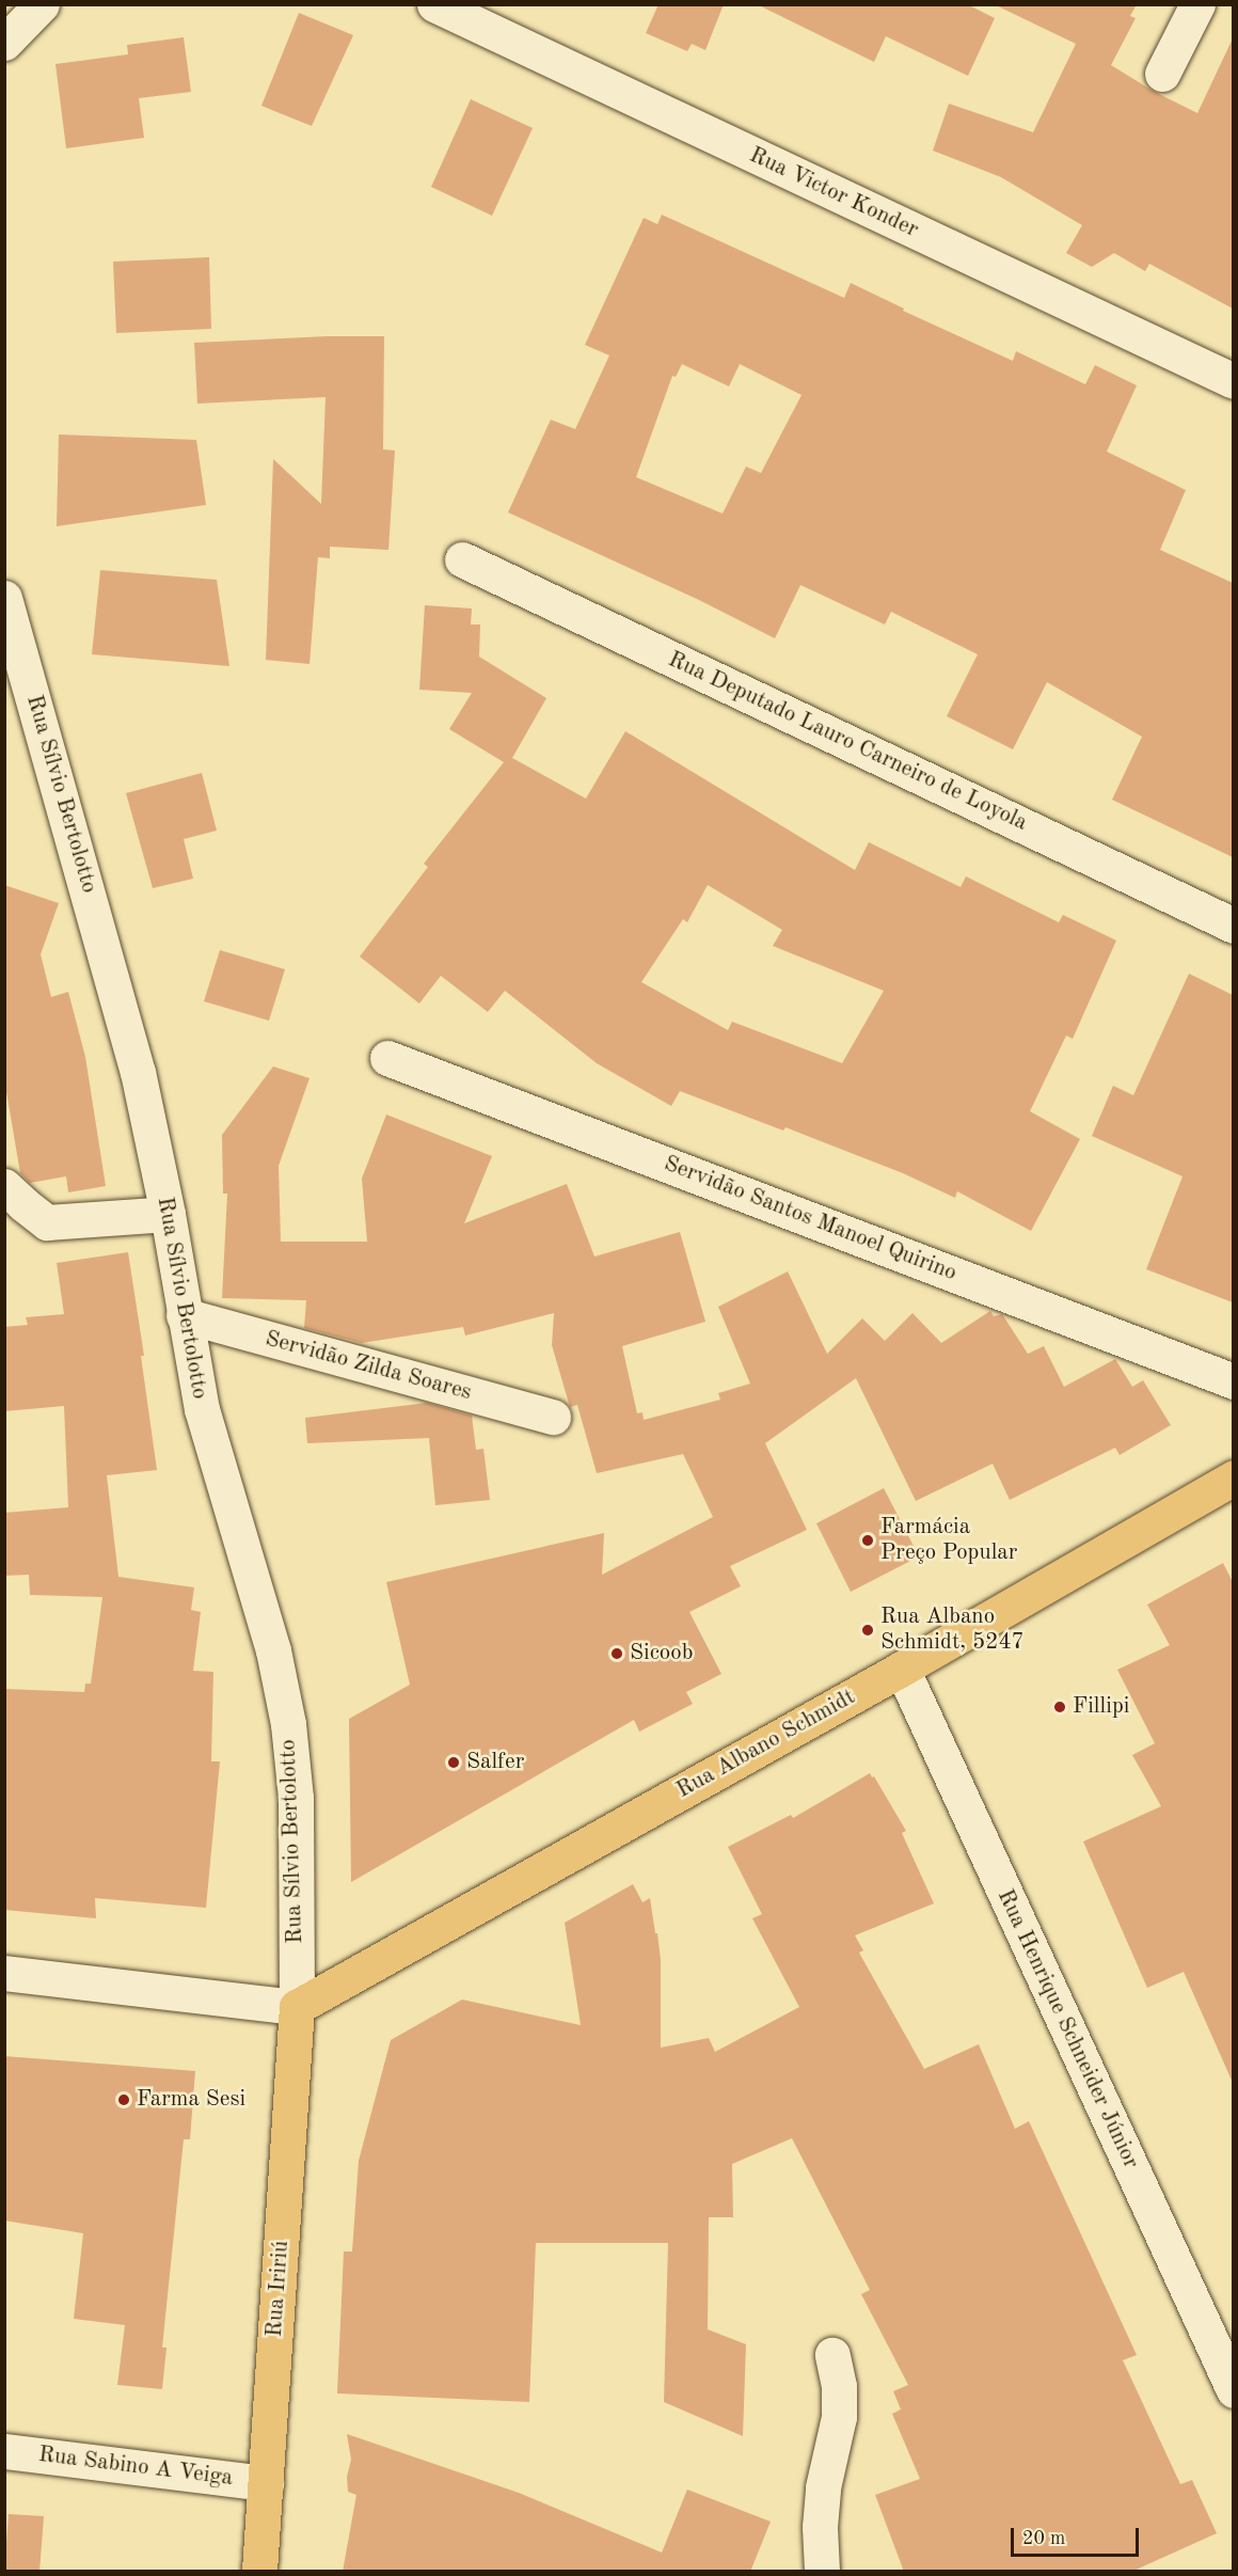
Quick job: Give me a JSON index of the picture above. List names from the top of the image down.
{
  "streets": {
    "main road": ["Rua Albano Schmidt", "Rua Iririú"],
    "street": [
      "Rua Victor Konder",
      "Rua Deputado Lauro Carneiro de Loyola",
      "Rua Sílvio Bertolotto",
      "Servidão Santos Manoel Quirino",
      "Servidão Zilda Soares",
      "Rua Henrique Schneider Júnior",
      "Rua Sabino A Veiga"
    ]
  },
  "crossings": [
    ["Rua Sílvio Bertolotto", "Servidão Zilda Soares"],
    ["Rua Sílvio Bertolotto", "Rua Albano Schmidt"],
    ["Rua Sílvio Bertolotto", "Rua Iririú"],
    ["Rua Albano Schmidt", "Rua Henrique Schneider Júnior"],
    ["Rua Albano Schmidt", "Rua Iririú"],
    ["Rua Iririú", "Rua Sabino A Veiga"]
  ],
  "places": [
    "Farmácia Preço Popular",
    "Rua Albano Schmidt, 5247",
    "Sicoob",
    "Fillipi",
    "Salfer",
    "Farma Sesi"
  ],
  "scale_bar": "20 m"
}
